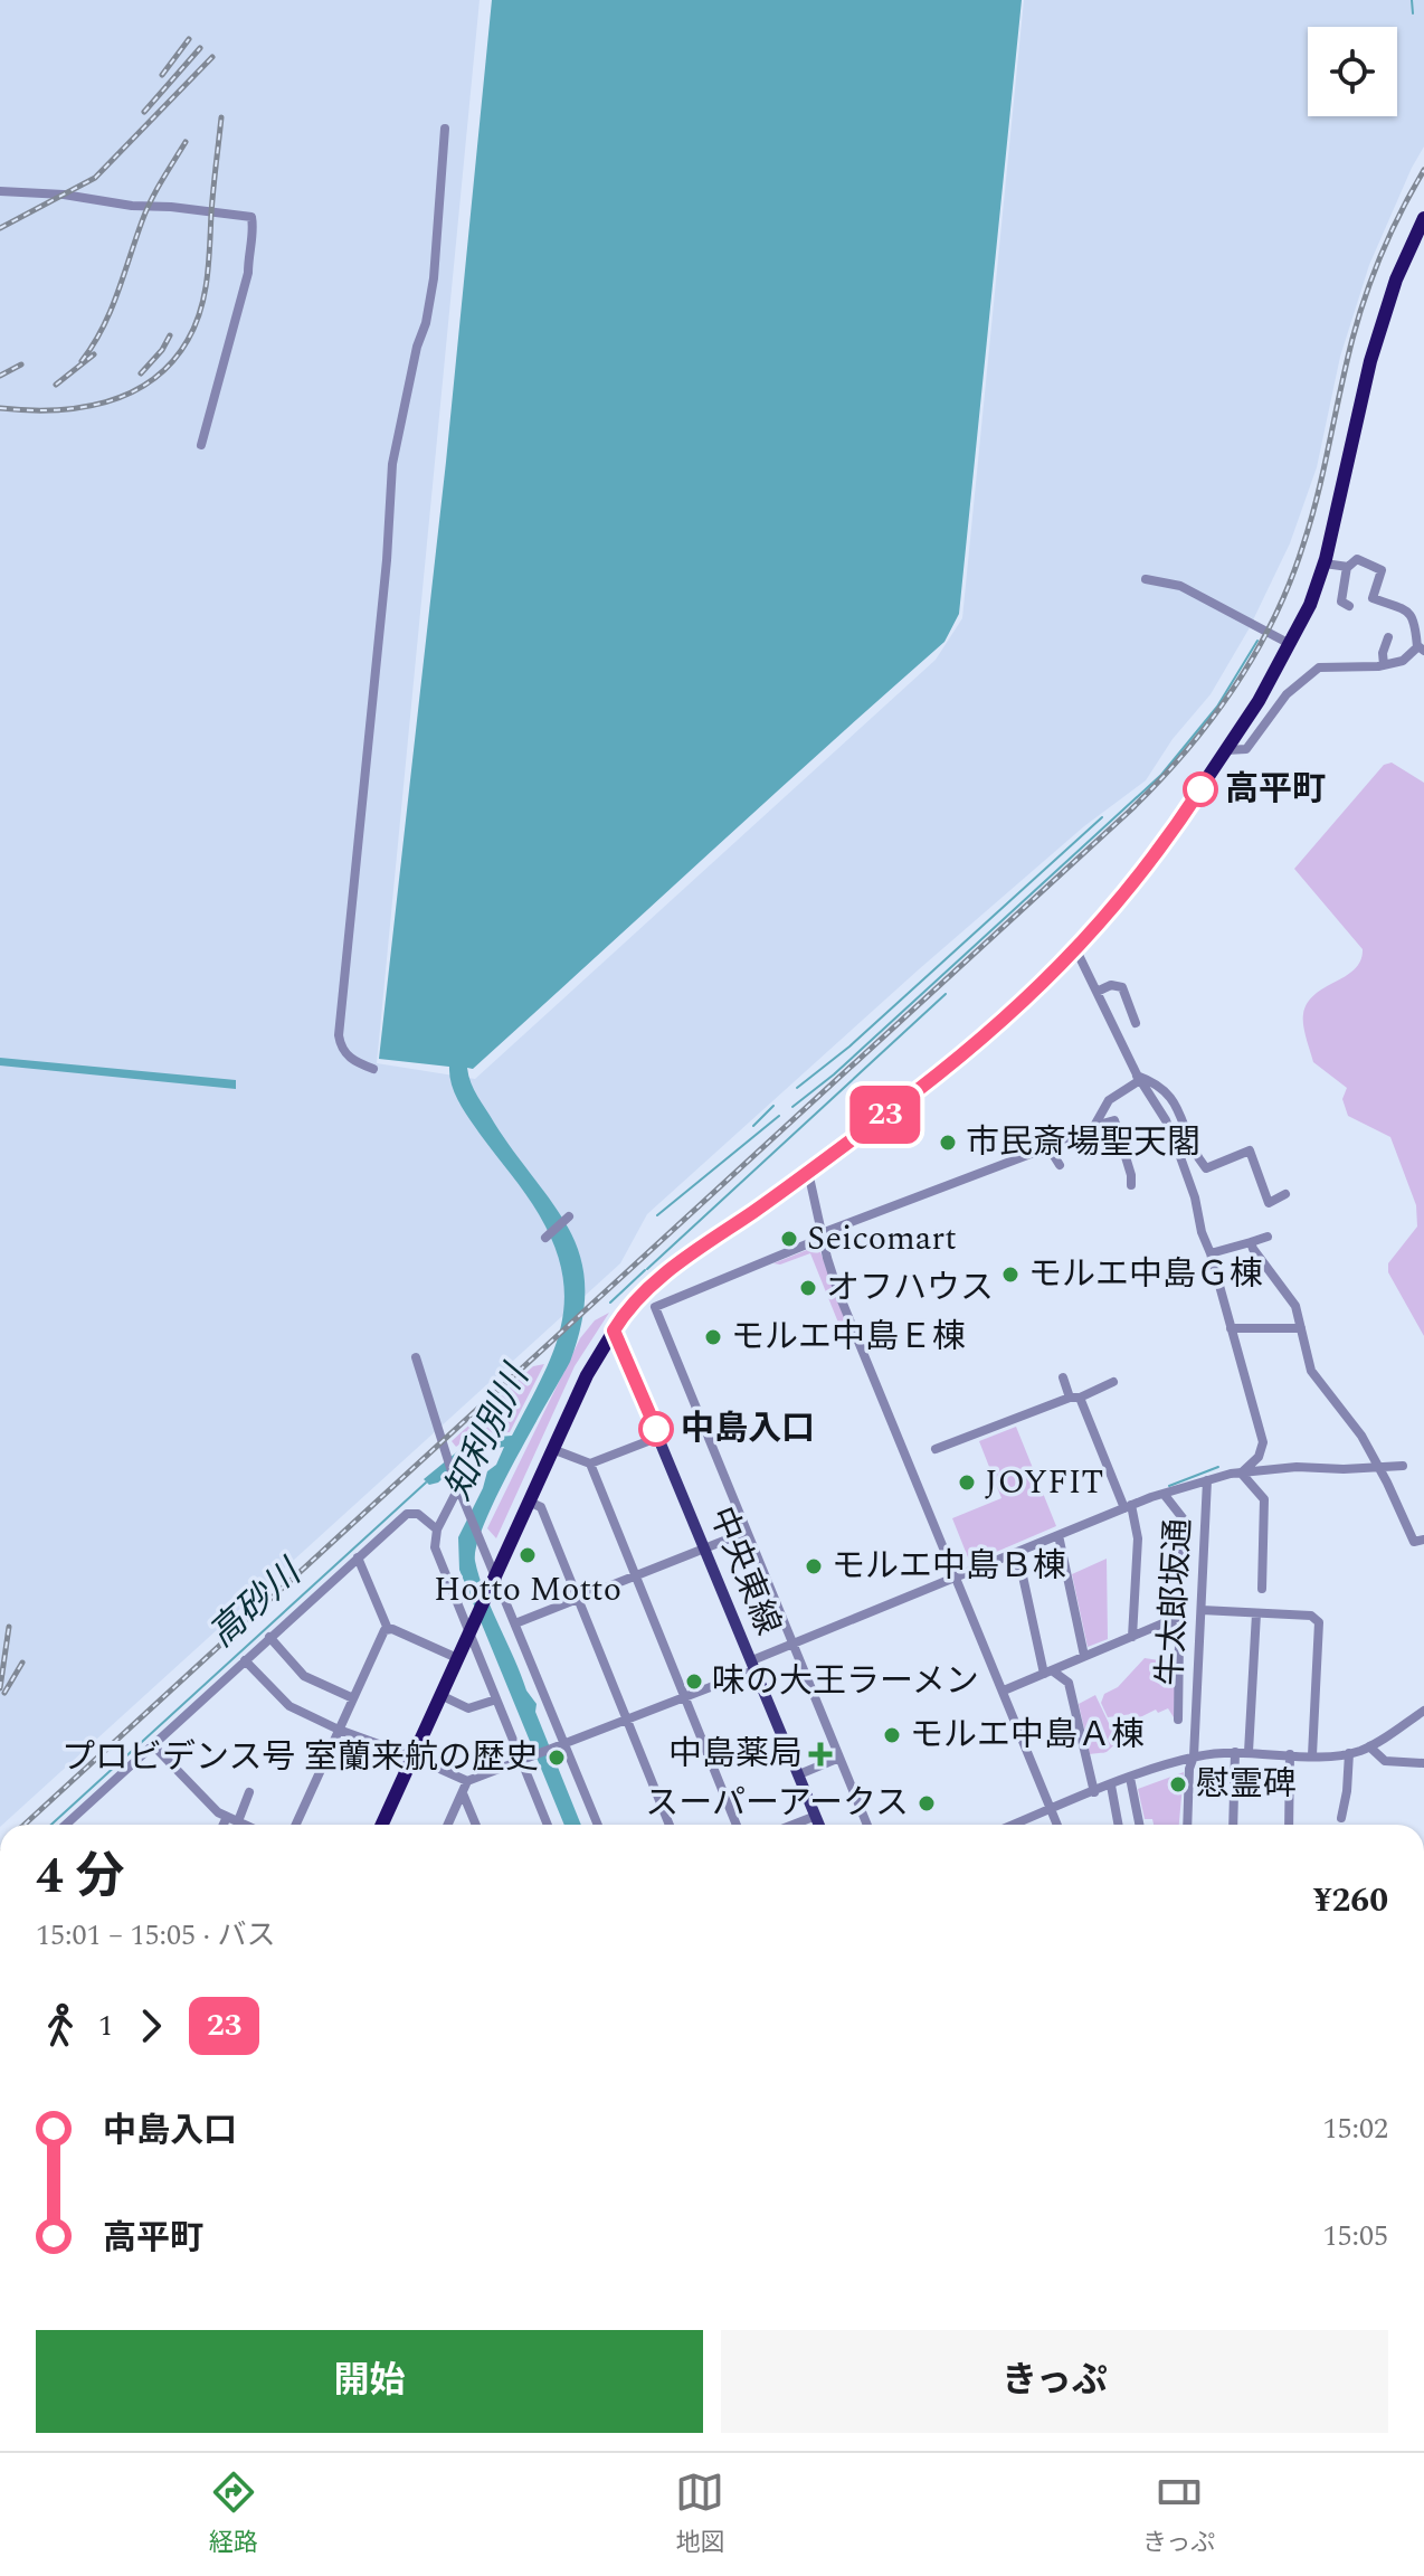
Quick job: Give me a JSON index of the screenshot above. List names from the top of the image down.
{
  "streets": {
    "main road": ["中央東線"],
    "street": ["牛太郎坂通"]
  },
  "water": ["知利別川", "高砂川"],
  "places": {
    "other": [
      "高平町",
      "市民斎場聖天閣",
      "Seicomart",
      "モルエ中島Ｇ棟",
      "オフハウス",
      "モルエ中島Ｅ棟",
      "中島入口",
      "JOYFIT",
      "Hotto Motto",
      "モルエ中島Ｂ棟",
      "味の大王ラーメン",
      "モルエ中島Ａ棟",
      "プロビデンス号 室蘭来航の歴史",
      "慰霊碑",
      "スーパーアークス"
    ],
    "health": ["中島薬局"]
  },
  "lines": ["bus line 23"],
  "page": {
    "on_map": "23",
    "heading": ["4 分", "15:01 – 15:05 · バス", "¥260"],
    "legs": ["1", "23"],
    "list": [
      {
        "name": "中島入口",
        "value": "15:02"
      },
      {
        "name": "高平町",
        "value": "15:05"
      }
    ],
    "buttons": ["開始", "きっぷ"],
    "tabs": ["経路", "地図", "きっぷ"]
  }
}
